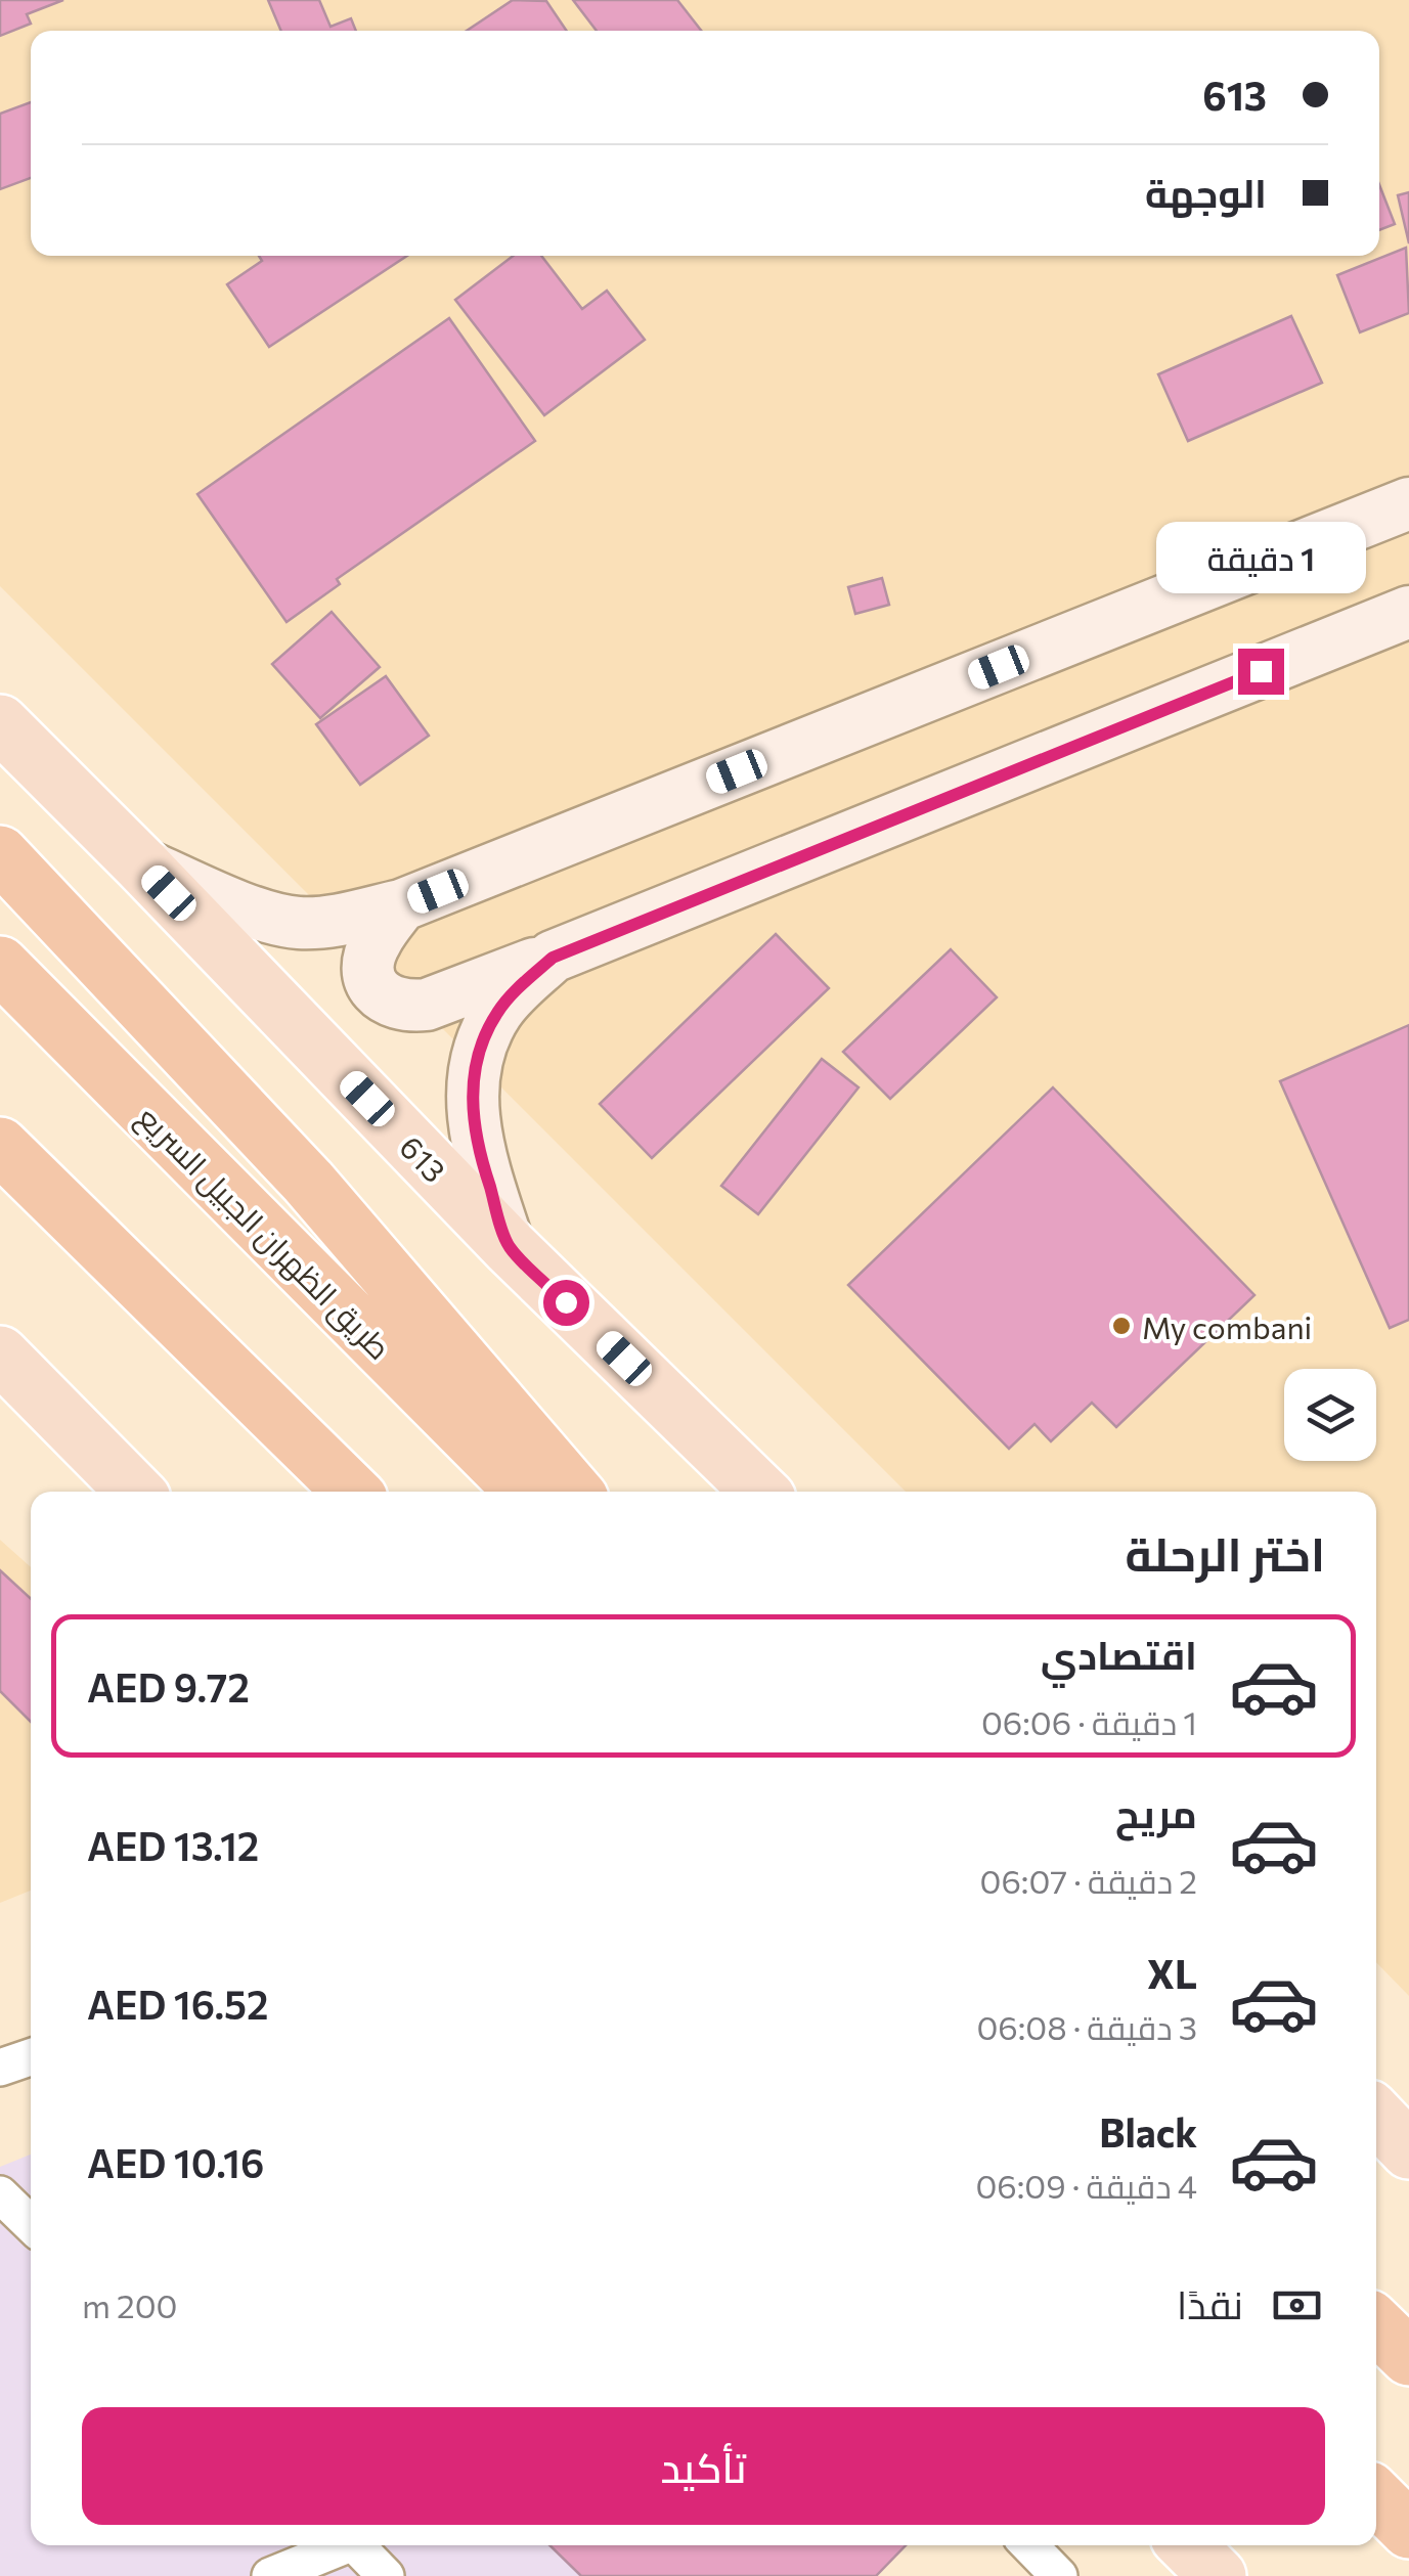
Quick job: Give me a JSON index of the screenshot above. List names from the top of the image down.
{
  "streets": {
    "highway": ["طريق الظهران الجبيل السريع"],
    "main road": ["613"]
  },
  "places": ["My combani"],
  "page": {
    "banner": ["613", "الوجهة"],
    "bubble": "1 دقيقة",
    "heading": "اختر الرحلة",
    "list": [
      {
        "name": "اقتصادي",
        "note": "1 دقيقة · 06:06",
        "value": "AED 9.72"
      },
      {
        "name": "مريح",
        "note": "2 دقيقة · 06:07",
        "value": "AED 13.12"
      },
      {
        "name": "XL",
        "note": "3 دقيقة · 06:08",
        "value": "AED 16.52"
      },
      {
        "name": "Black",
        "note": "4 دقيقة · 06:09",
        "value": "AED 10.16"
      }
    ],
    "pay": ["نقدًا", "200 m"],
    "buttons": "تأكيد"
  }
}
